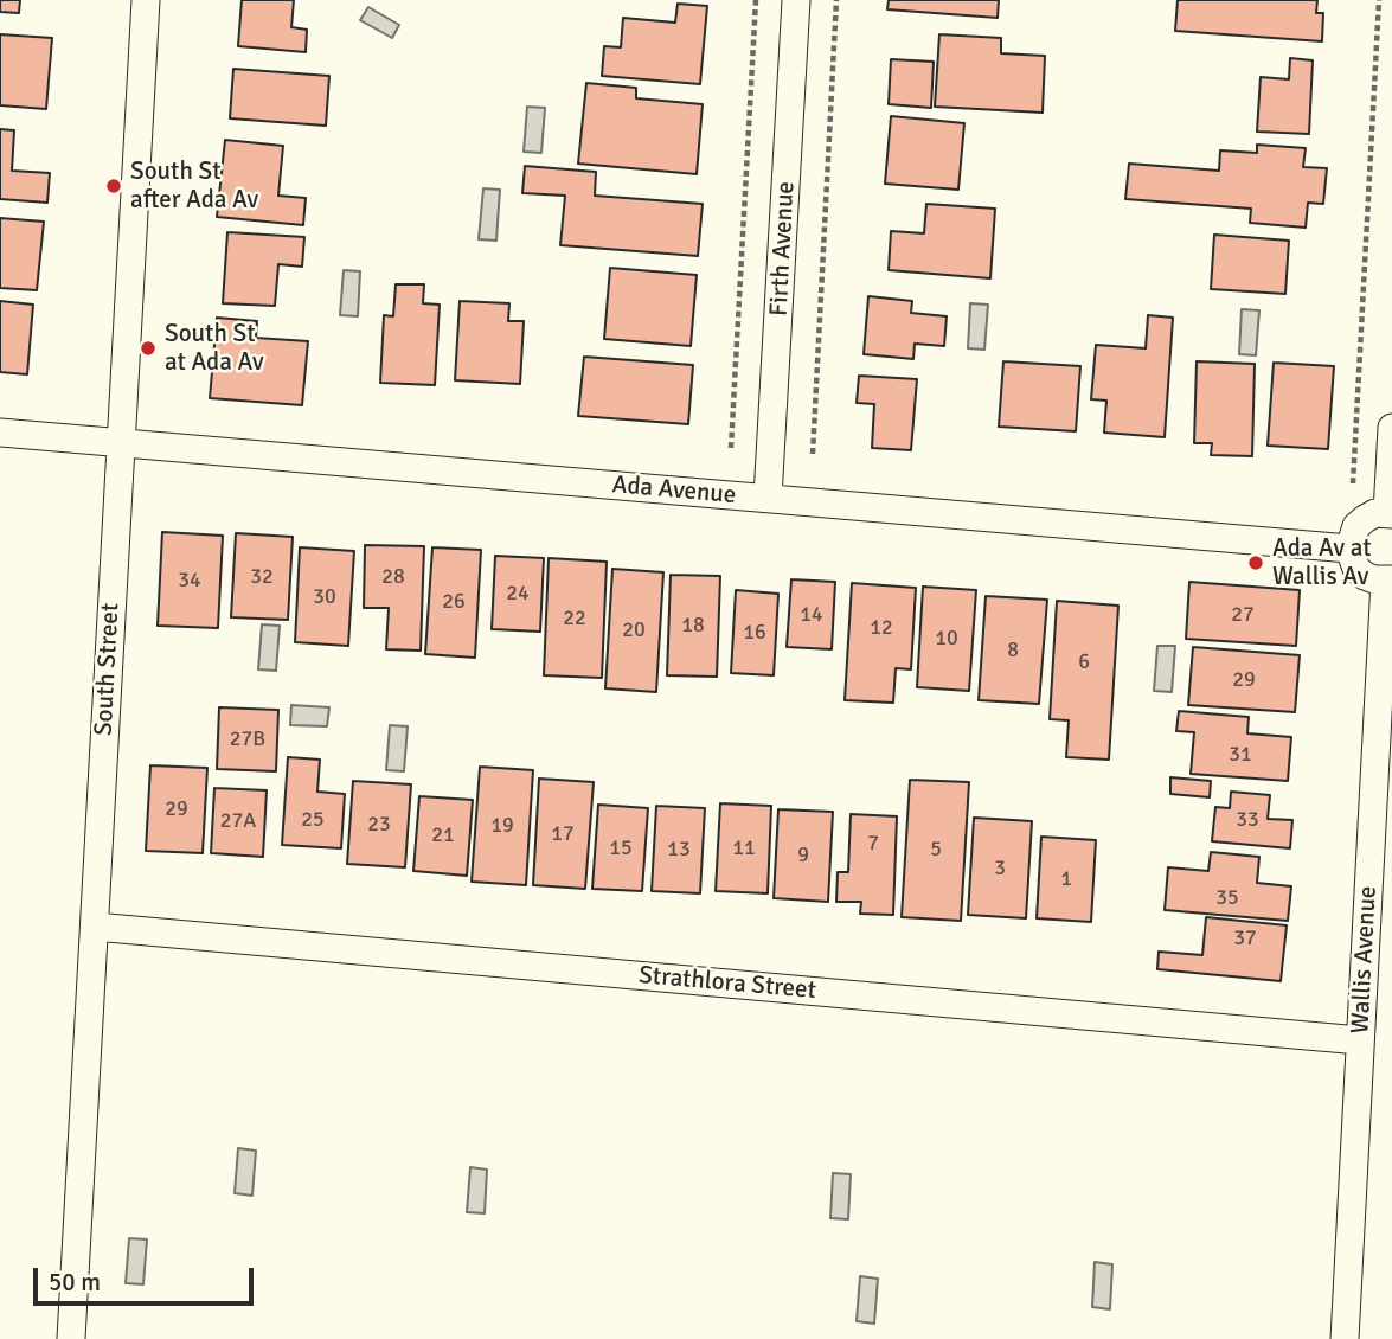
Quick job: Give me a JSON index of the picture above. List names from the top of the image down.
{
  "streets": {
    "street": [
      "Firth Avenue",
      "Ada Avenue",
      "South Street",
      "Wallis Avenue",
      "Strathlora Street"
    ]
  },
  "crossings": [
    ["Firth Avenue", "Ada Avenue"],
    ["Ada Avenue", "South Street"],
    ["South Street", "Strathlora Street"],
    ["Wallis Avenue", "Strathlora Street"]
  ],
  "places": ["South St after Ada Av", "South St at Ada Av", "Ada Av at Wallis Av"],
  "house_numbers": [
    "32",
    "28",
    "34",
    "24",
    "30",
    "26",
    "14",
    "27",
    "22",
    "18",
    "12",
    "20",
    "16",
    "10",
    "8",
    "6",
    "29",
    "27B",
    "31",
    "29",
    "25",
    "33",
    "27A",
    "23",
    "19",
    "17",
    "21",
    "7",
    "15",
    "11",
    "13",
    "5",
    "9",
    "3",
    "1",
    "35",
    "37"
  ],
  "scale_bar": "50 m"
}
